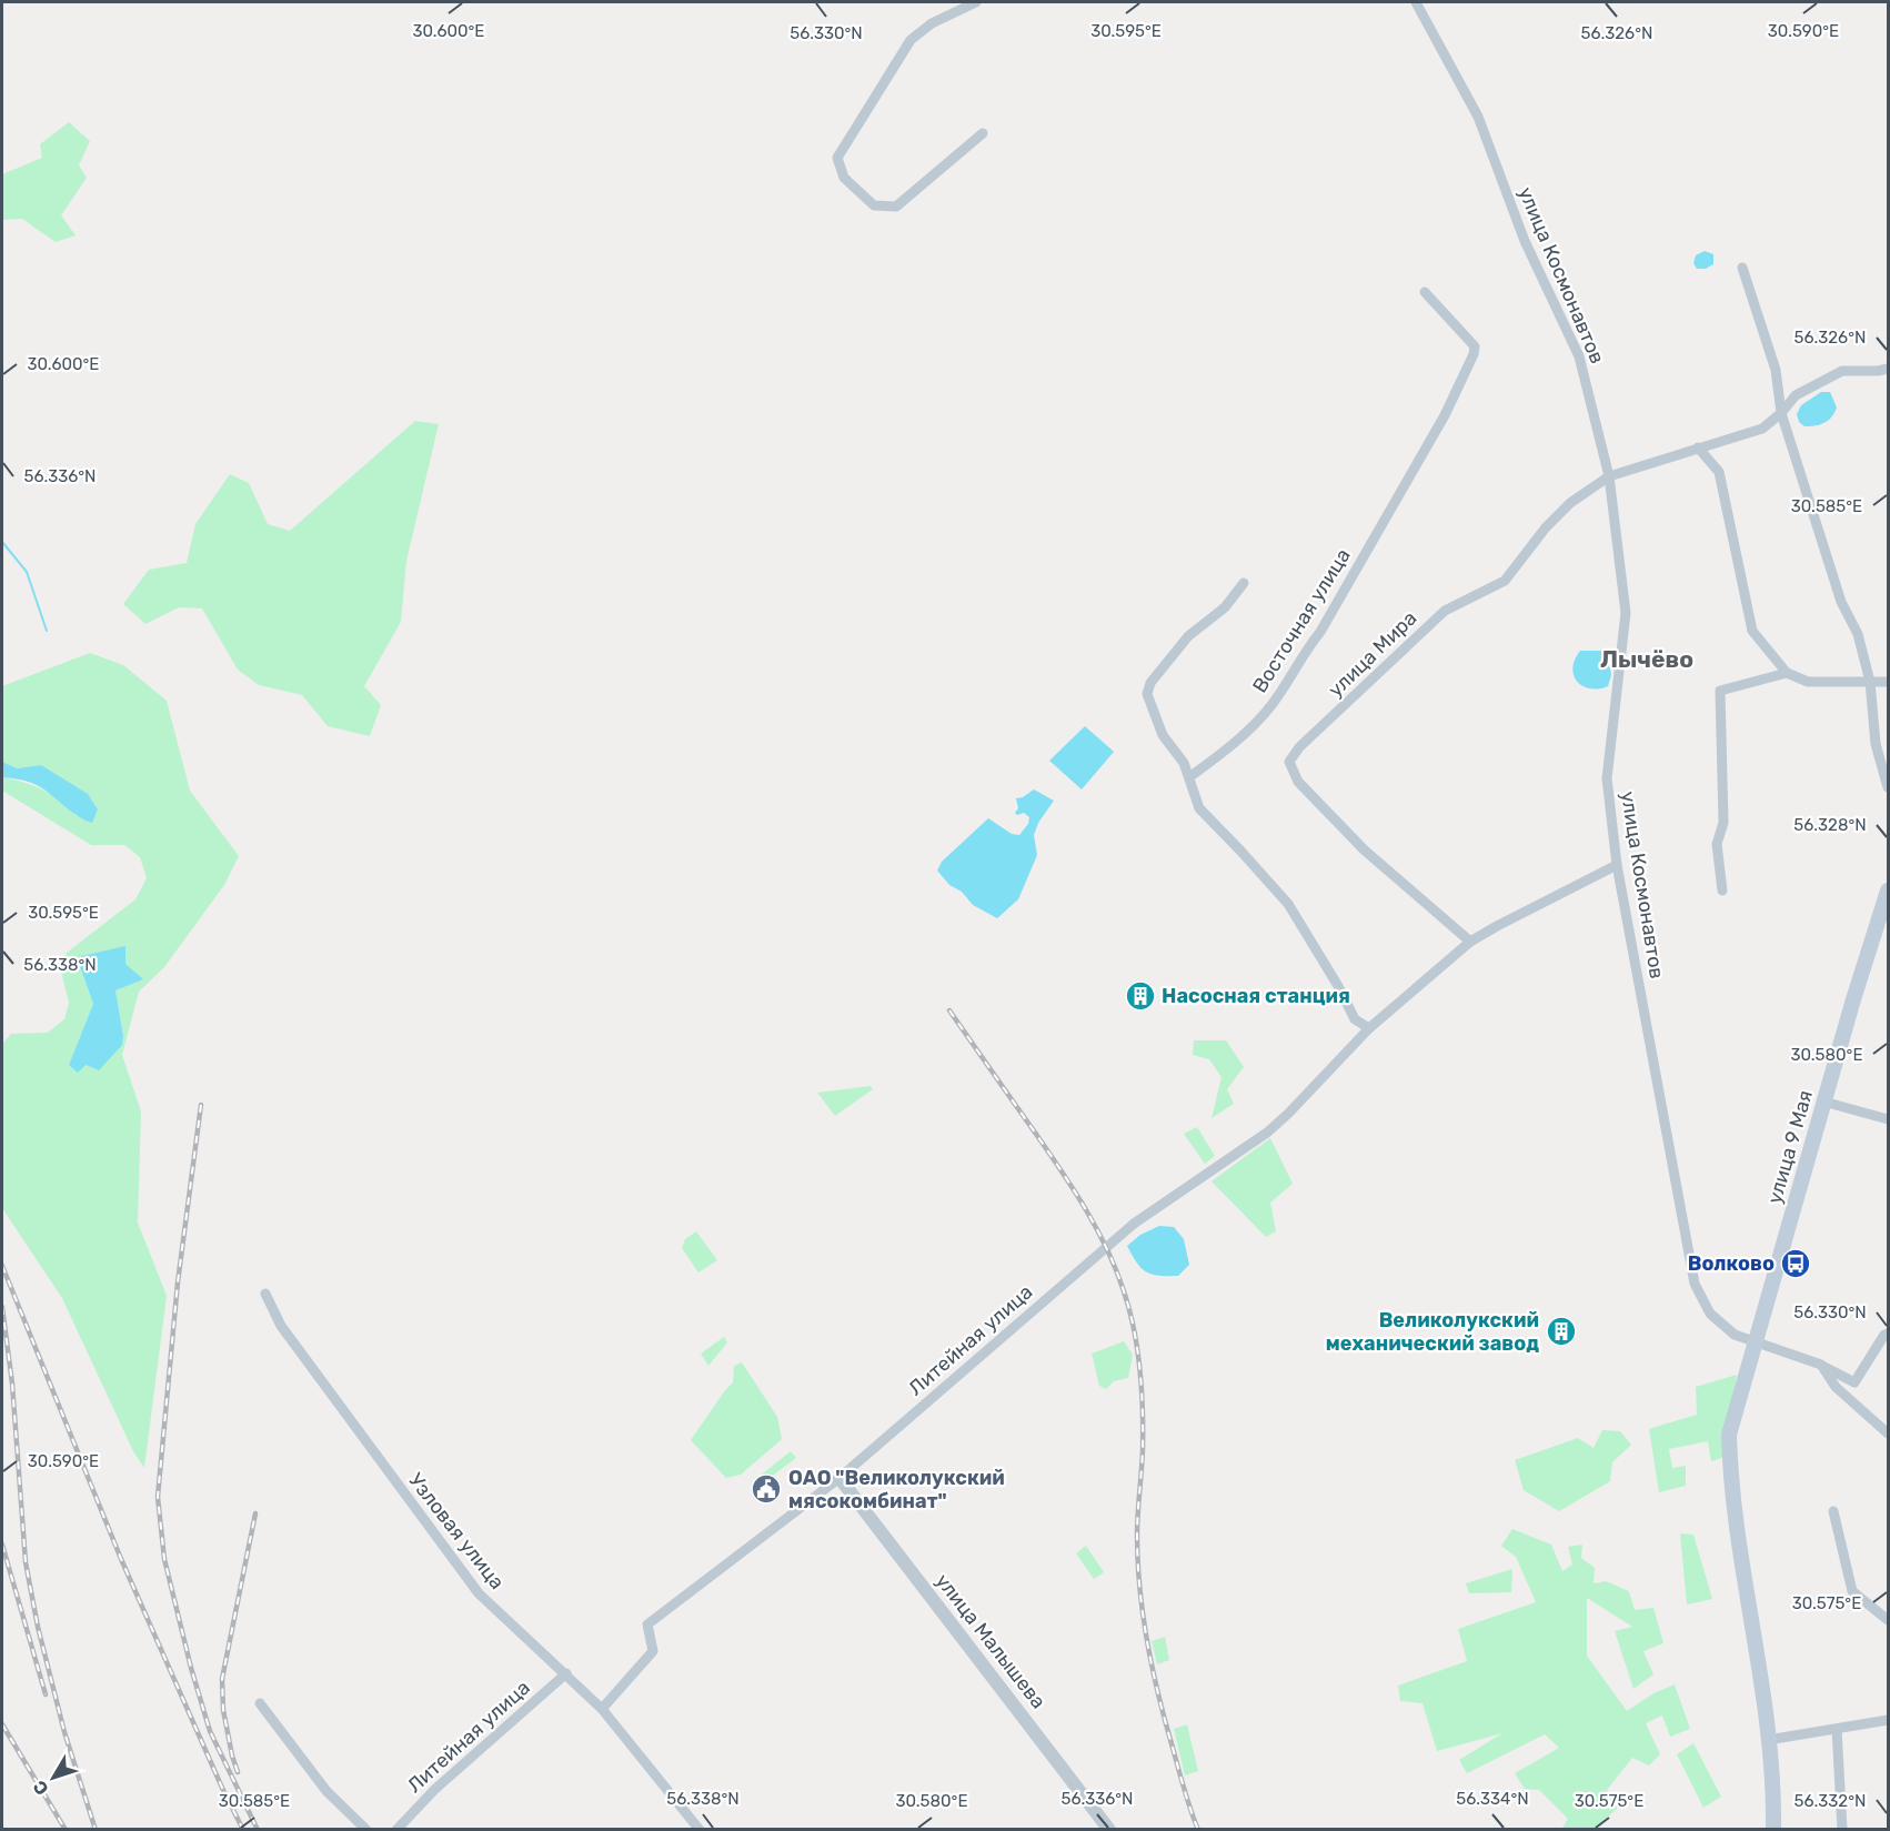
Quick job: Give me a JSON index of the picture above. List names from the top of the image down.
{
  "streets": {
    "main road": ["улица 9 Мая"],
    "street": [
      "улица Космонавтов",
      "Восточная улица",
      "улица Мира",
      "Литейная улица",
      "Узловая улица",
      "улица Малышева"
    ]
  },
  "crossings": [
    ["улица Космонавтов", "улица Мира"],
    ["улица Космонавтов", "улица 9 Мая"],
    ["улица Космонавтов", "Литейная улица"],
    ["улица Мира", "Литейная улица"],
    ["Литейная улица", "Узловая улица"],
    ["Литейная улица", "улица Малышева"]
  ],
  "districts": ["Лычёво"],
  "places": {
    "building": ["Насосная станция", "Великолукский механический завод"],
    "bus stop": ["Волково"],
    "public building": ["ОАО \"Великолукский мясокомбинат\""]
  },
  "north": "bottom left",
  "coordinates": [
    "30.600°E",
    "30.595°E",
    "30.590°E",
    "56.330°N",
    "56.326°N",
    "56.336°N",
    "30.585°E",
    "56.328°N",
    "56.338°N",
    "30.580°E",
    "30.575°E",
    "56.334°N",
    "56.332°N"
  ]
}
